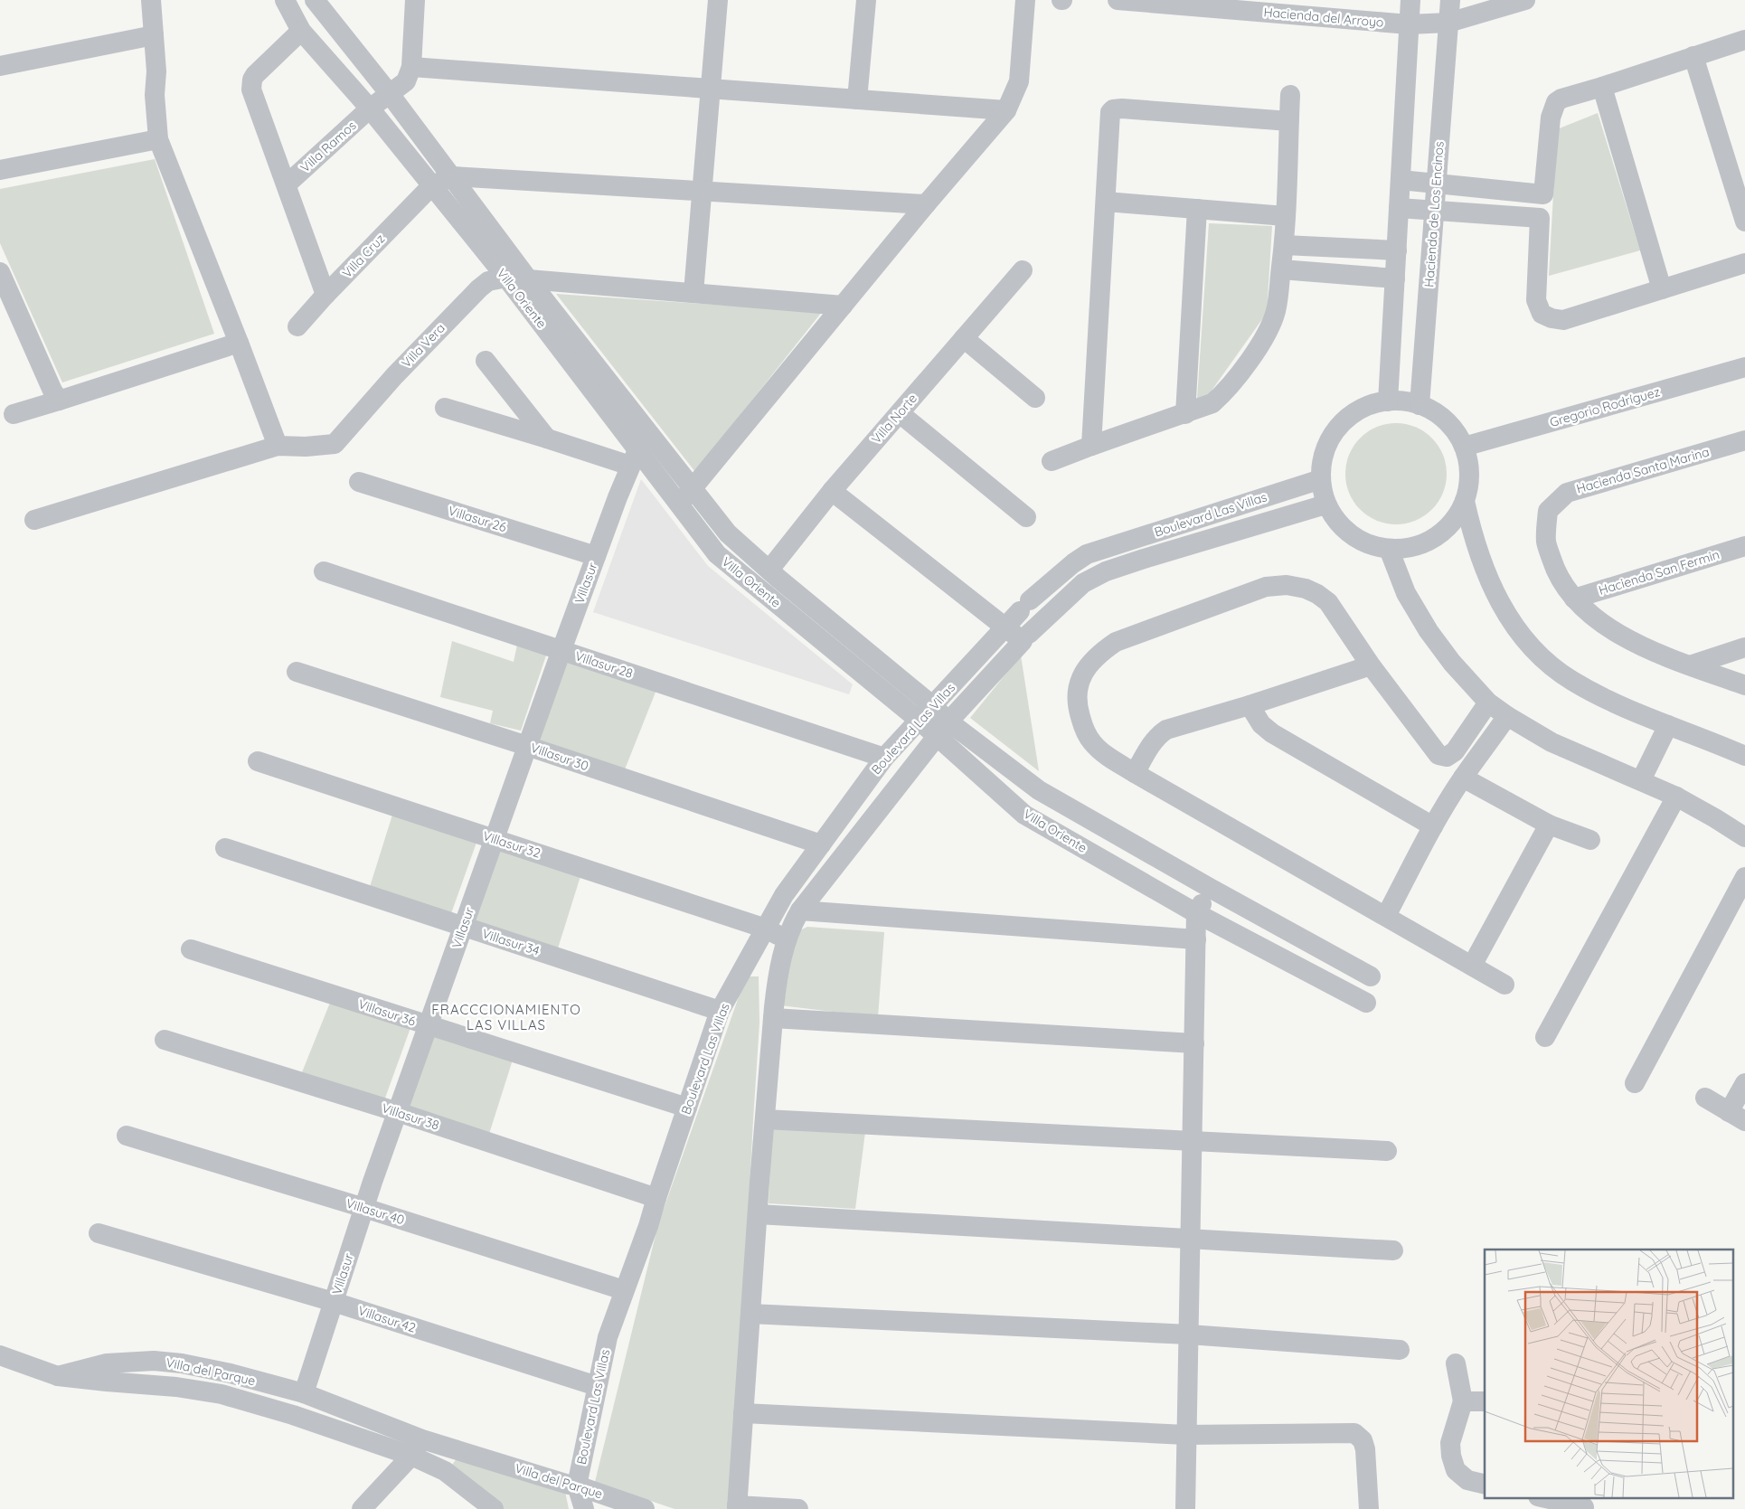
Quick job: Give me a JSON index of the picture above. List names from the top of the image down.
{
  "streets": {
    "street": [
      "Hacienda del Arroyo",
      "Villa Ramos",
      "Hacienda de Los Encinos",
      "Villa Cruz",
      "Villa Oriente",
      "Villa Vera",
      "Gregorio Rodríguez",
      "Villa Norte",
      "Hacienda Santa Marina",
      "Boulevard Las Villas",
      "Villasur 26",
      "Hacienda San Fermin",
      "Villasur",
      "Villasur 28",
      "Villasur 30",
      "Villasur 32",
      "Villasur 34",
      "Villasur 36",
      "Villasur 38",
      "Villasur 40",
      "Villasur 42",
      "Villa del Parque"
    ]
  },
  "crossings": [
    ["Hacienda del Arroyo", "Hacienda de Los Encinos"],
    ["Villa Ramos", "Villa Oriente"],
    ["Hacienda de Los Encinos", "Gregorio Rodríguez"],
    ["Hacienda de Los Encinos", "Boulevard Las Villas"],
    ["Villa Cruz", "Villa Oriente"],
    ["Villa Oriente", "Villa Vera"],
    ["Villa Oriente", "Villa Norte"],
    ["Villa Oriente", "Boulevard Las Villas"],
    ["Villa Oriente", "Villasur"],
    ["Gregorio Rodríguez", "Boulevard Las Villas"],
    ["Hacienda Santa Marina", "Hacienda San Fermin"],
    ["Boulevard Las Villas", "Villasur 28"],
    ["Boulevard Las Villas", "Villasur 30"],
    ["Boulevard Las Villas", "Villasur 32"],
    ["Boulevard Las Villas", "Villasur 34"],
    ["Boulevard Las Villas", "Villasur 36"],
    ["Boulevard Las Villas", "Villasur 38"],
    ["Boulevard Las Villas", "Villasur 40"],
    ["Boulevard Las Villas", "Villasur 42"],
    ["Boulevard Las Villas", "Villa del Parque"],
    ["Villasur 26", "Villasur"],
    ["Villasur", "Villasur 28"],
    ["Villasur", "Villasur 30"],
    ["Villasur", "Villasur 32"],
    ["Villasur", "Villasur 34"],
    ["Villasur", "Villasur 36"],
    ["Villasur", "Villasur 38"],
    ["Villasur", "Villasur 40"],
    ["Villasur", "Villasur 42"],
    ["Villasur", "Villa del Parque"]
  ],
  "districts": ["FRACCCIONAMIENTO LAS VILLAS"]
}
